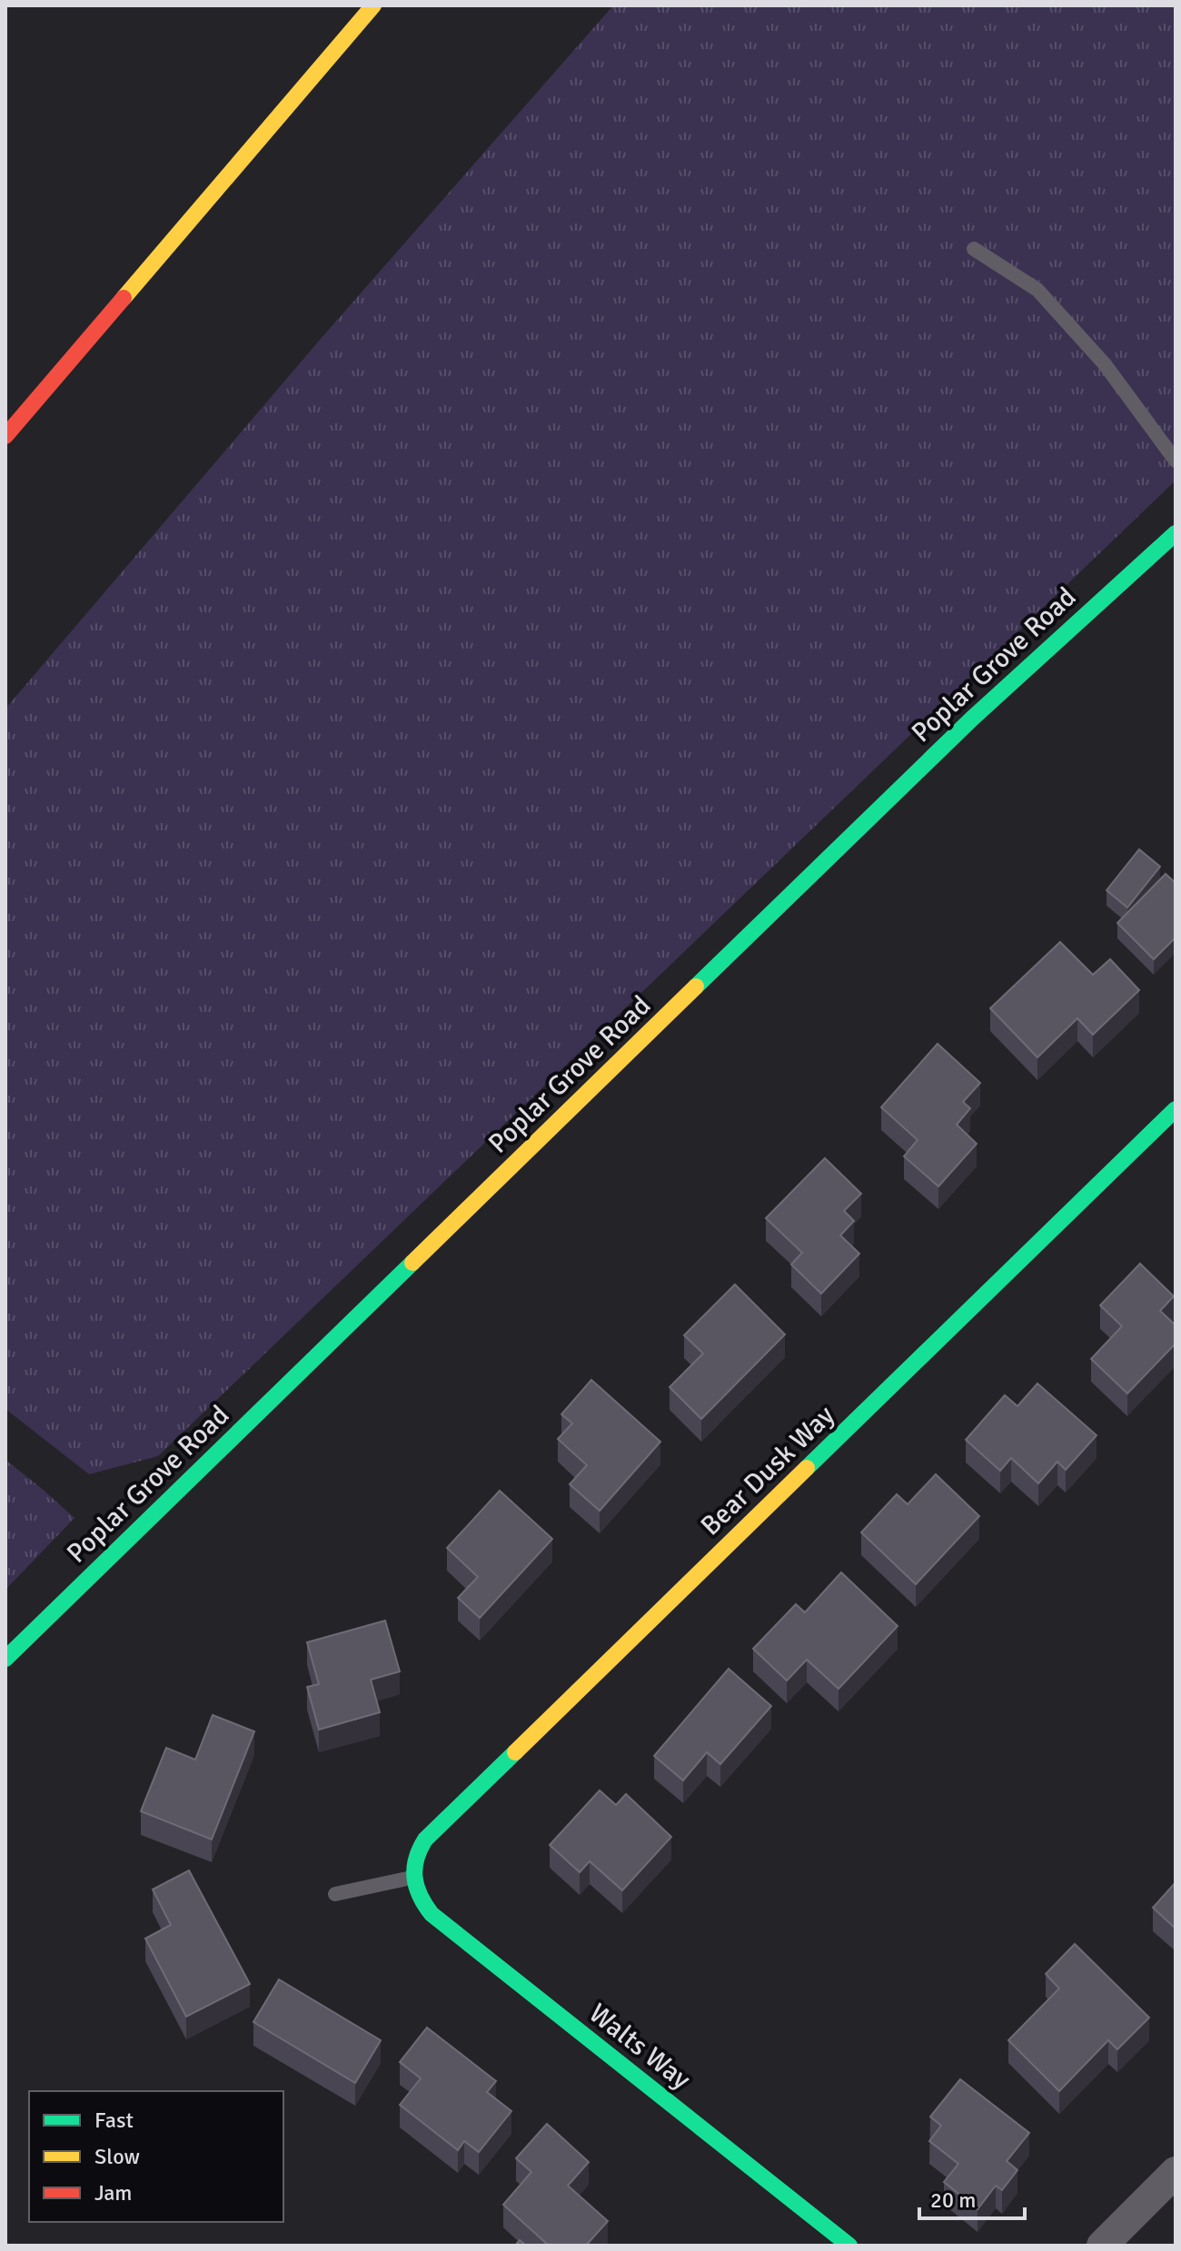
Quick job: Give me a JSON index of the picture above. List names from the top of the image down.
{
  "streets": {
    "main road": ["Poplar Grove Road", "Bear Dusk Way", "Walts Way"]
  },
  "crossings": [
    ["Bear Dusk Way", "Walts Way"]
  ],
  "legend": ["Fast", "Slow", "Jam"],
  "scale_bar": "20 m"
}
